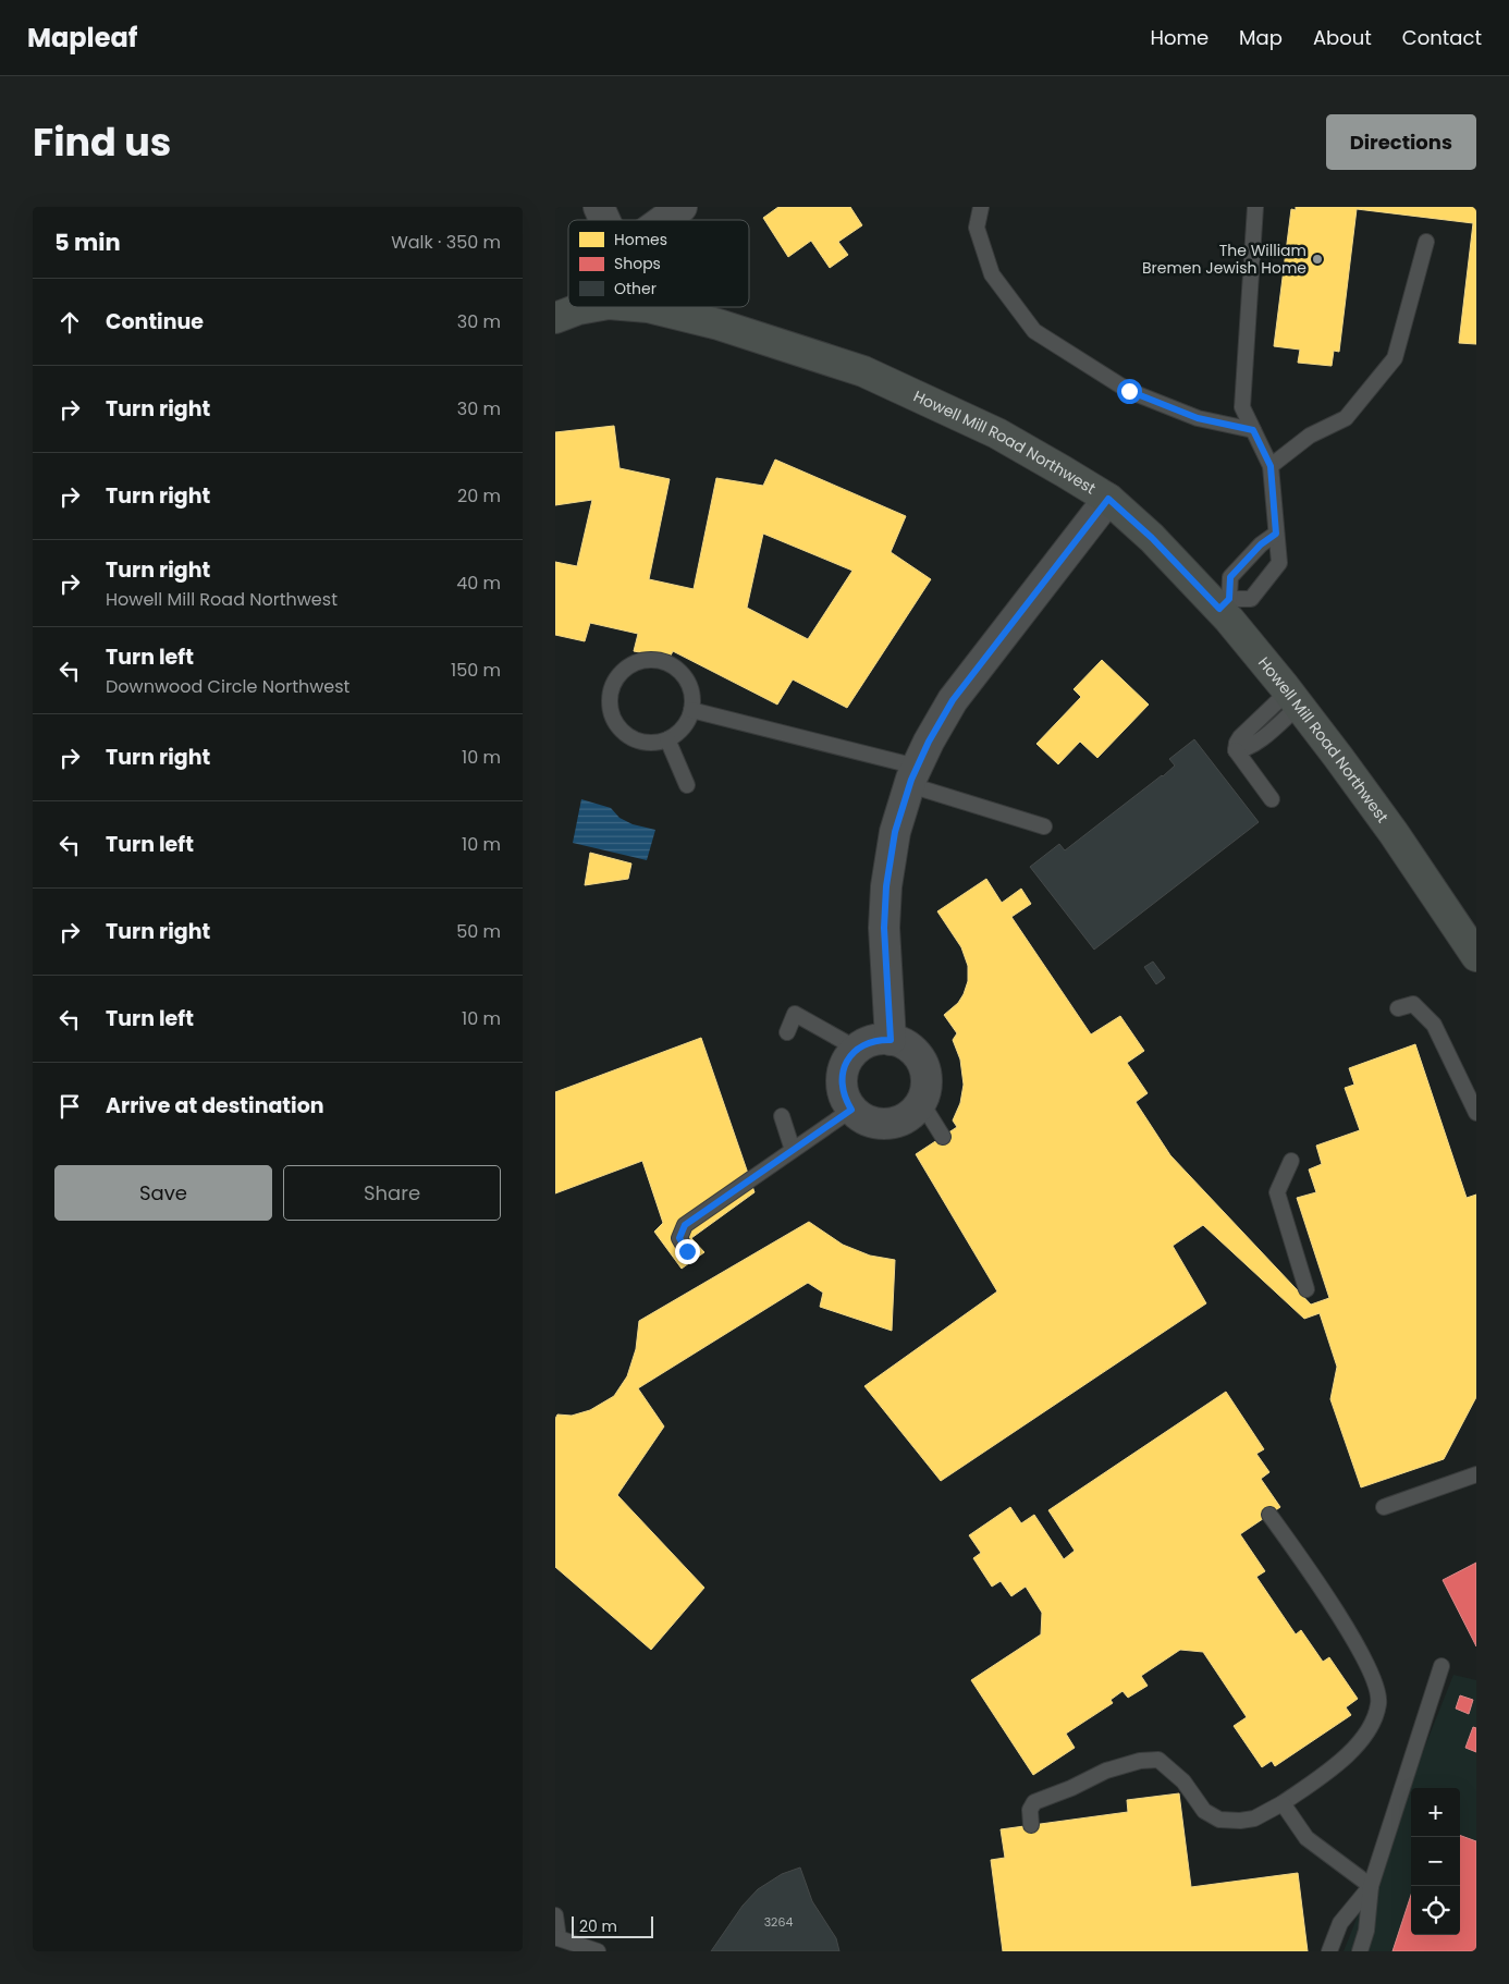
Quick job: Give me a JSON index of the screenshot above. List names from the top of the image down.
{
  "streets": {
    "main road": ["Howell Mill Road Northwest"]
  },
  "places": ["The William Bremen Jewish Home"],
  "house_numbers": ["3264"],
  "legend": ["Homes", "Shops", "Other"],
  "scale_bar": "20 m",
  "page": {
    "header": "Mapleaf",
    "nav": [
      "Home",
      "Map",
      "About",
      "Contact"
    ],
    "title": "Find us",
    "buttons": [
      "Directions",
      ["Save", "Share"]
    ],
    "heading": ["5 min", "Walk · 350 m"],
    "list": [
      ["Continue", "30 m"],
      ["Turn right", "30 m"],
      ["Turn right", "20 m"],
      ["Turn right", "Howell Mill Road Northwest", "40 m"],
      ["Turn left", "Downwood Circle Northwest", "150 m"],
      ["Turn right", "10 m"],
      ["Turn left", "10 m"],
      ["Turn right", "50 m"],
      ["Turn left", "10 m"],
      "Arrive at destination"
    ],
    "map_buttons": ["+", "−"],
    "scale": "20 m"
  }
}
